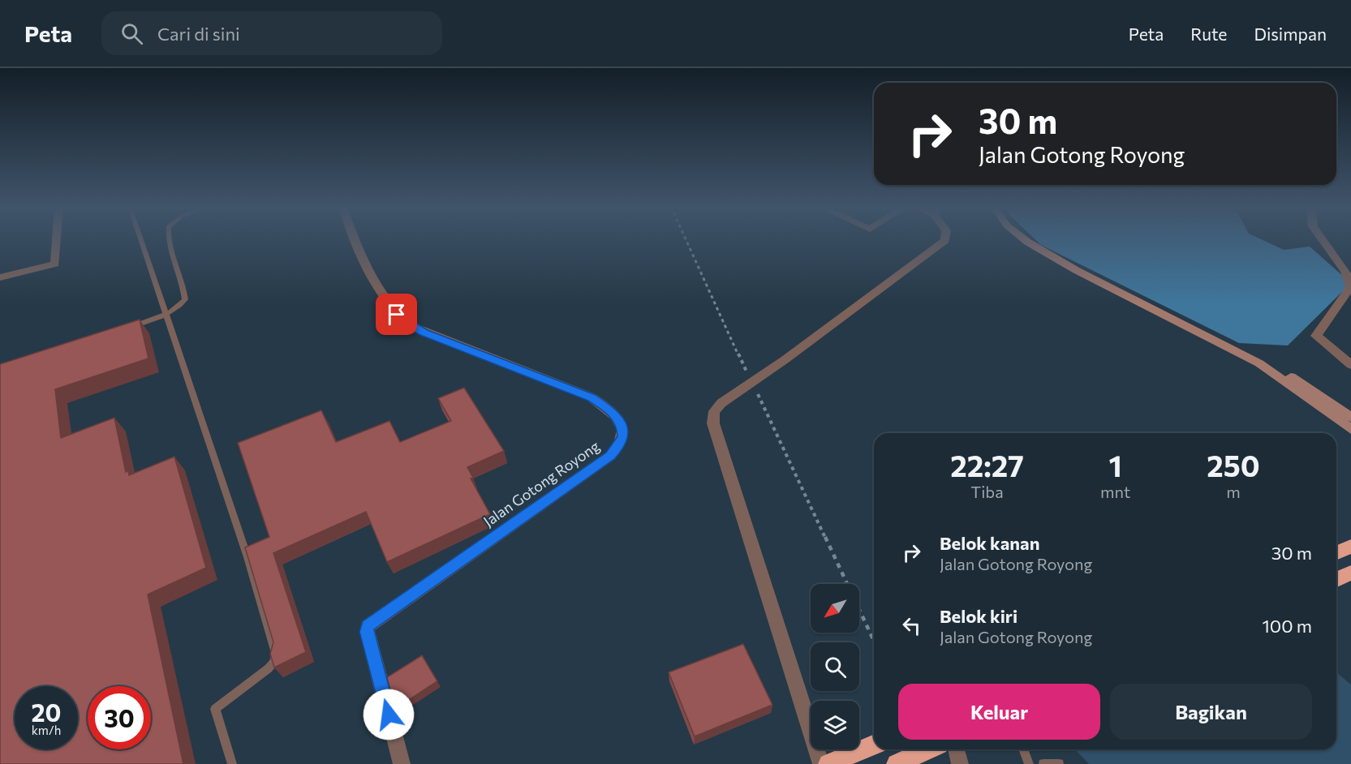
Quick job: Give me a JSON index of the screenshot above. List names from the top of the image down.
{
  "streets": {
    "street": ["Jalan Gotong Royong"]
  },
  "north": "bottom left",
  "page": {
    "header": "Peta",
    "search": "Cari di sini",
    "nav": ["Peta", "Rute", "Disimpan"],
    "turn": ["30 m", "Jalan Gotong Royong"],
    "eta": [
      "22:27",
      "Tiba",
      "1",
      "mnt",
      "250",
      "m"
    ],
    "list": [
      {
        "name": "Belok kanan",
        "note": "Jalan Gotong Royong",
        "value": "30 m"
      },
      {
        "name": "Belok kiri",
        "note": "Jalan Gotong Royong",
        "value": "100 m"
      }
    ],
    "buttons": ["Keluar", "Bagikan"],
    "speed": "20 km/h",
    "limit": "30"
  }
}
